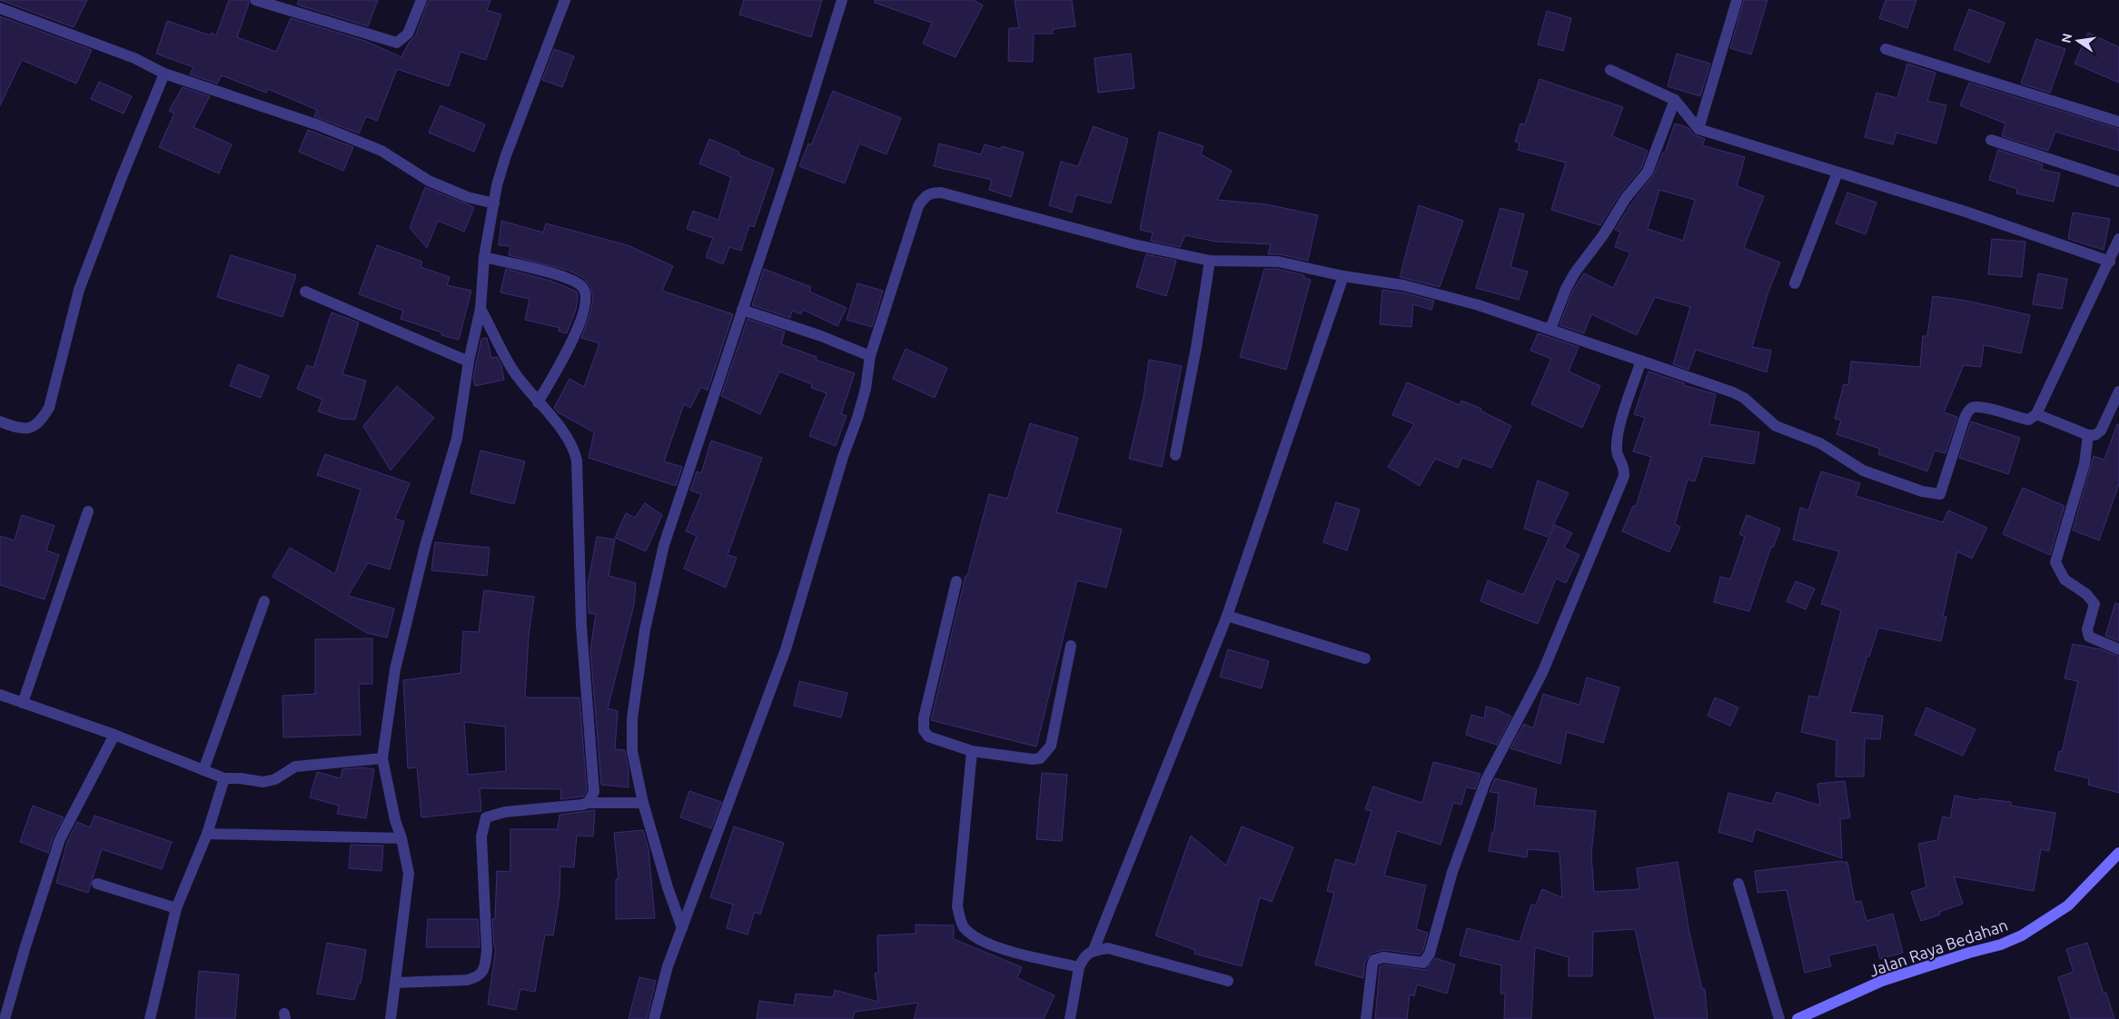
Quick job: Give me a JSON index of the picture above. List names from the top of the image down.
{
  "streets": {
    "street": ["Jalan Raya Bedahan"]
  },
  "north": "left"
}
